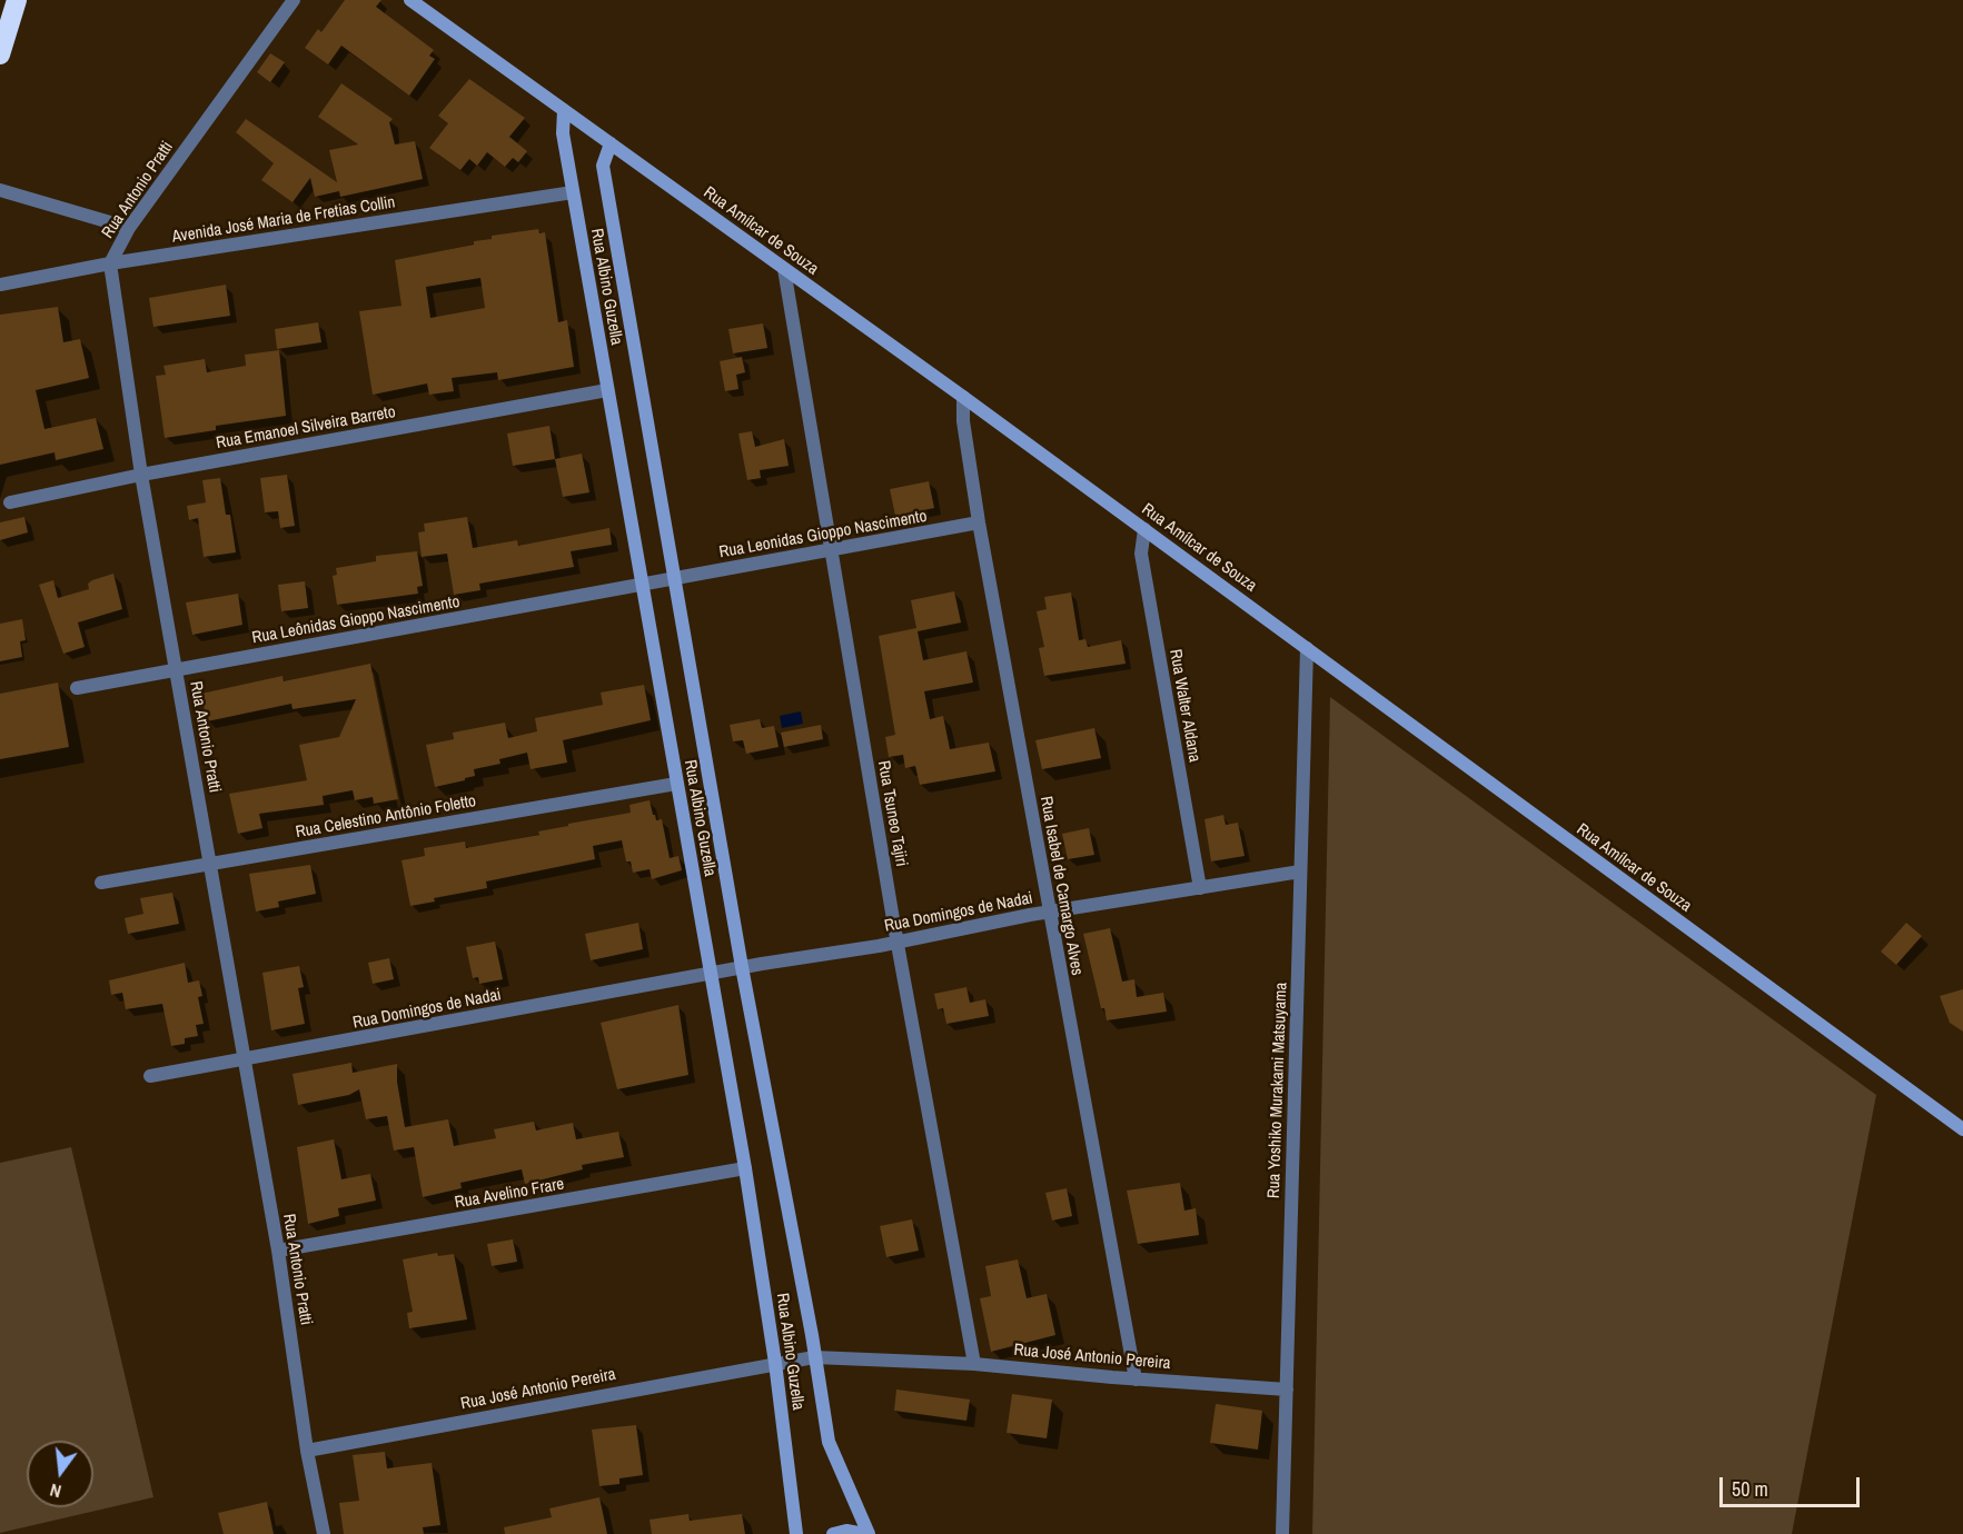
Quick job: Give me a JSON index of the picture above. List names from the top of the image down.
{
  "streets": {
    "street": [
      "Rua Antonio Pratti",
      "Avenida José Maria de Fretias Collin",
      "Rua Amílcar de Souza",
      "Rua Albino Guzella",
      "Rua Emanoel Silveira Barreto",
      "Rua Leonidas Gioppo Nascimento",
      "Rua Leônidas Gioppo Nascimento",
      "Rua Walter Aldana",
      "Rua Tsuneo Tajiri",
      "Rua Celestino Antônio Foletto",
      "Rua Isabel de Camargo Alves",
      "Rua Domingos de Nadai",
      "Rua Yoshiko Murakami Matsuyama",
      "Rua Avelino Frare",
      "Rua José Antonio Pereira"
    ]
  },
  "crossings": [
    ["Rua Antonio Pratti", "Avenida José Maria de Fretias Collin"],
    ["Rua Antonio Pratti", "Rua Emanoel Silveira Barreto"],
    ["Rua Antonio Pratti", "Rua Leônidas Gioppo Nascimento"],
    ["Rua Antonio Pratti", "Rua Celestino Antônio Foletto"],
    ["Rua Antonio Pratti", "Rua Domingos de Nadai"],
    ["Rua Antonio Pratti", "Rua Avelino Frare"],
    ["Rua Antonio Pratti", "Rua José Antonio Pereira"],
    ["Avenida José Maria de Fretias Collin", "Rua Albino Guzella"],
    ["Rua Amílcar de Souza", "Rua Albino Guzella"],
    ["Rua Amílcar de Souza", "Rua Walter Aldana"],
    ["Rua Amílcar de Souza", "Rua Tsuneo Tajiri"],
    ["Rua Amílcar de Souza", "Rua Isabel de Camargo Alves"],
    ["Rua Amílcar de Souza", "Rua Yoshiko Murakami Matsuyama"],
    ["Rua Albino Guzella", "Rua Emanoel Silveira Barreto"],
    ["Rua Albino Guzella", "Rua Leonidas Gioppo Nascimento"],
    ["Rua Albino Guzella", "Rua Leônidas Gioppo Nascimento"],
    ["Rua Albino Guzella", "Rua Celestino Antônio Foletto"],
    ["Rua Albino Guzella", "Rua Domingos de Nadai"],
    ["Rua Albino Guzella", "Rua Avelino Frare"],
    ["Rua Albino Guzella", "Rua José Antonio Pereira"],
    ["Rua Leonidas Gioppo Nascimento", "Rua Leônidas Gioppo Nascimento"],
    ["Rua Leonidas Gioppo Nascimento", "Rua Tsuneo Tajiri"],
    ["Rua Leonidas Gioppo Nascimento", "Rua Isabel de Camargo Alves"],
    ["Rua Walter Aldana", "Rua Domingos de Nadai"],
    ["Rua Tsuneo Tajiri", "Rua Domingos de Nadai"],
    ["Rua Tsuneo Tajiri", "Rua José Antonio Pereira"],
    ["Rua Isabel de Camargo Alves", "Rua Domingos de Nadai"],
    ["Rua Isabel de Camargo Alves", "Rua José Antonio Pereira"],
    ["Rua Domingos de Nadai", "Rua Yoshiko Murakami Matsuyama"],
    ["Rua Yoshiko Murakami Matsuyama", "Rua José Antonio Pereira"]
  ],
  "scale_bar": "50 m",
  "north": "bottom"
}
